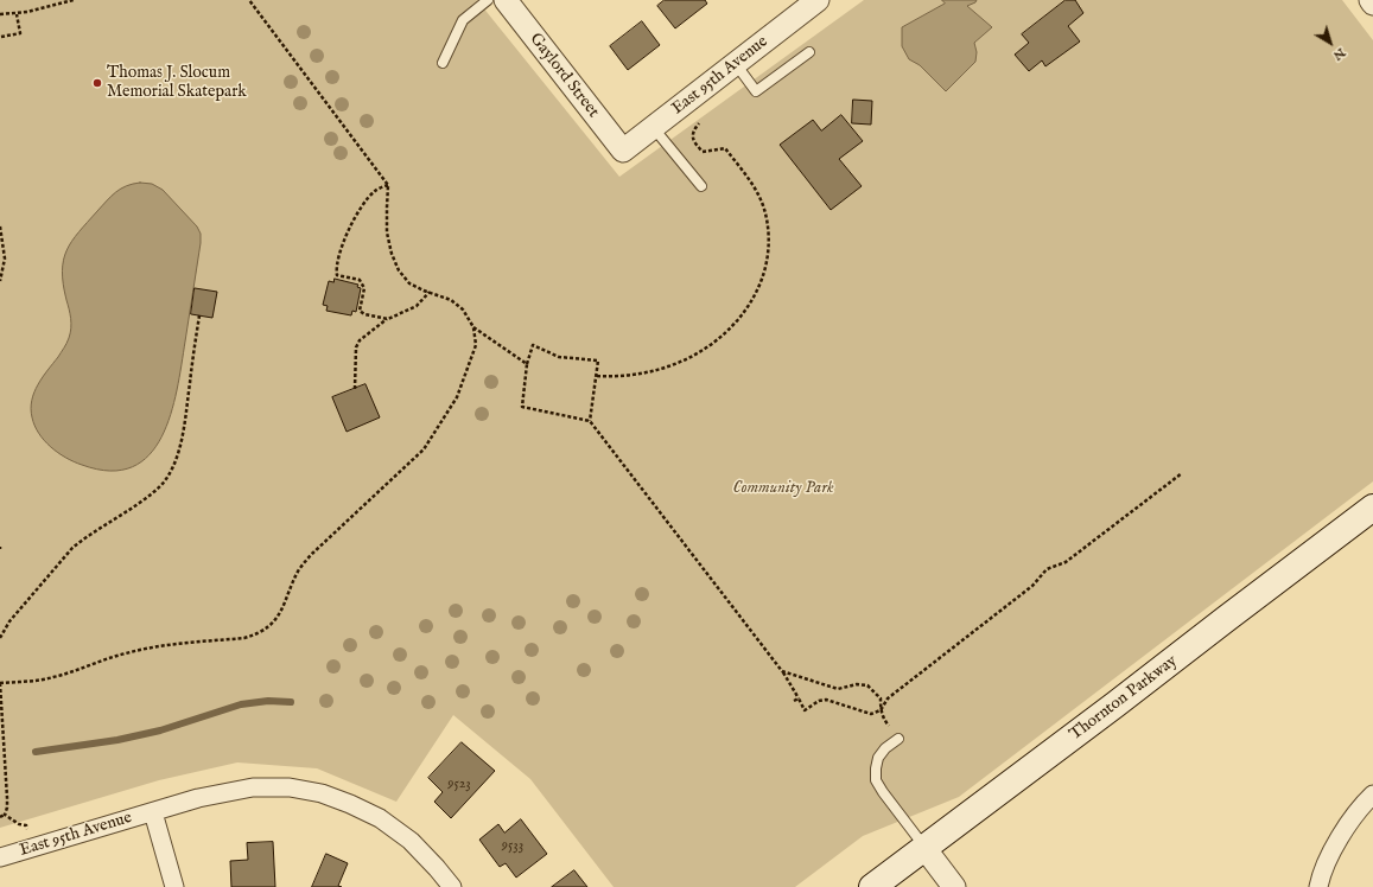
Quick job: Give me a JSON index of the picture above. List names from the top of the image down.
{
  "streets": {
    "main road": ["Thornton Parkway"],
    "street": ["Gaylord Street", "East 95th Avenue"]
  },
  "crossings": [
    ["Gaylord Street", "East 95th Avenue"]
  ],
  "parks": ["Community Park"],
  "places": ["Thomas J. Slocum Memorial Skatepark"],
  "house_numbers": ["9523", "9533"],
  "north": "bottom right"
}
